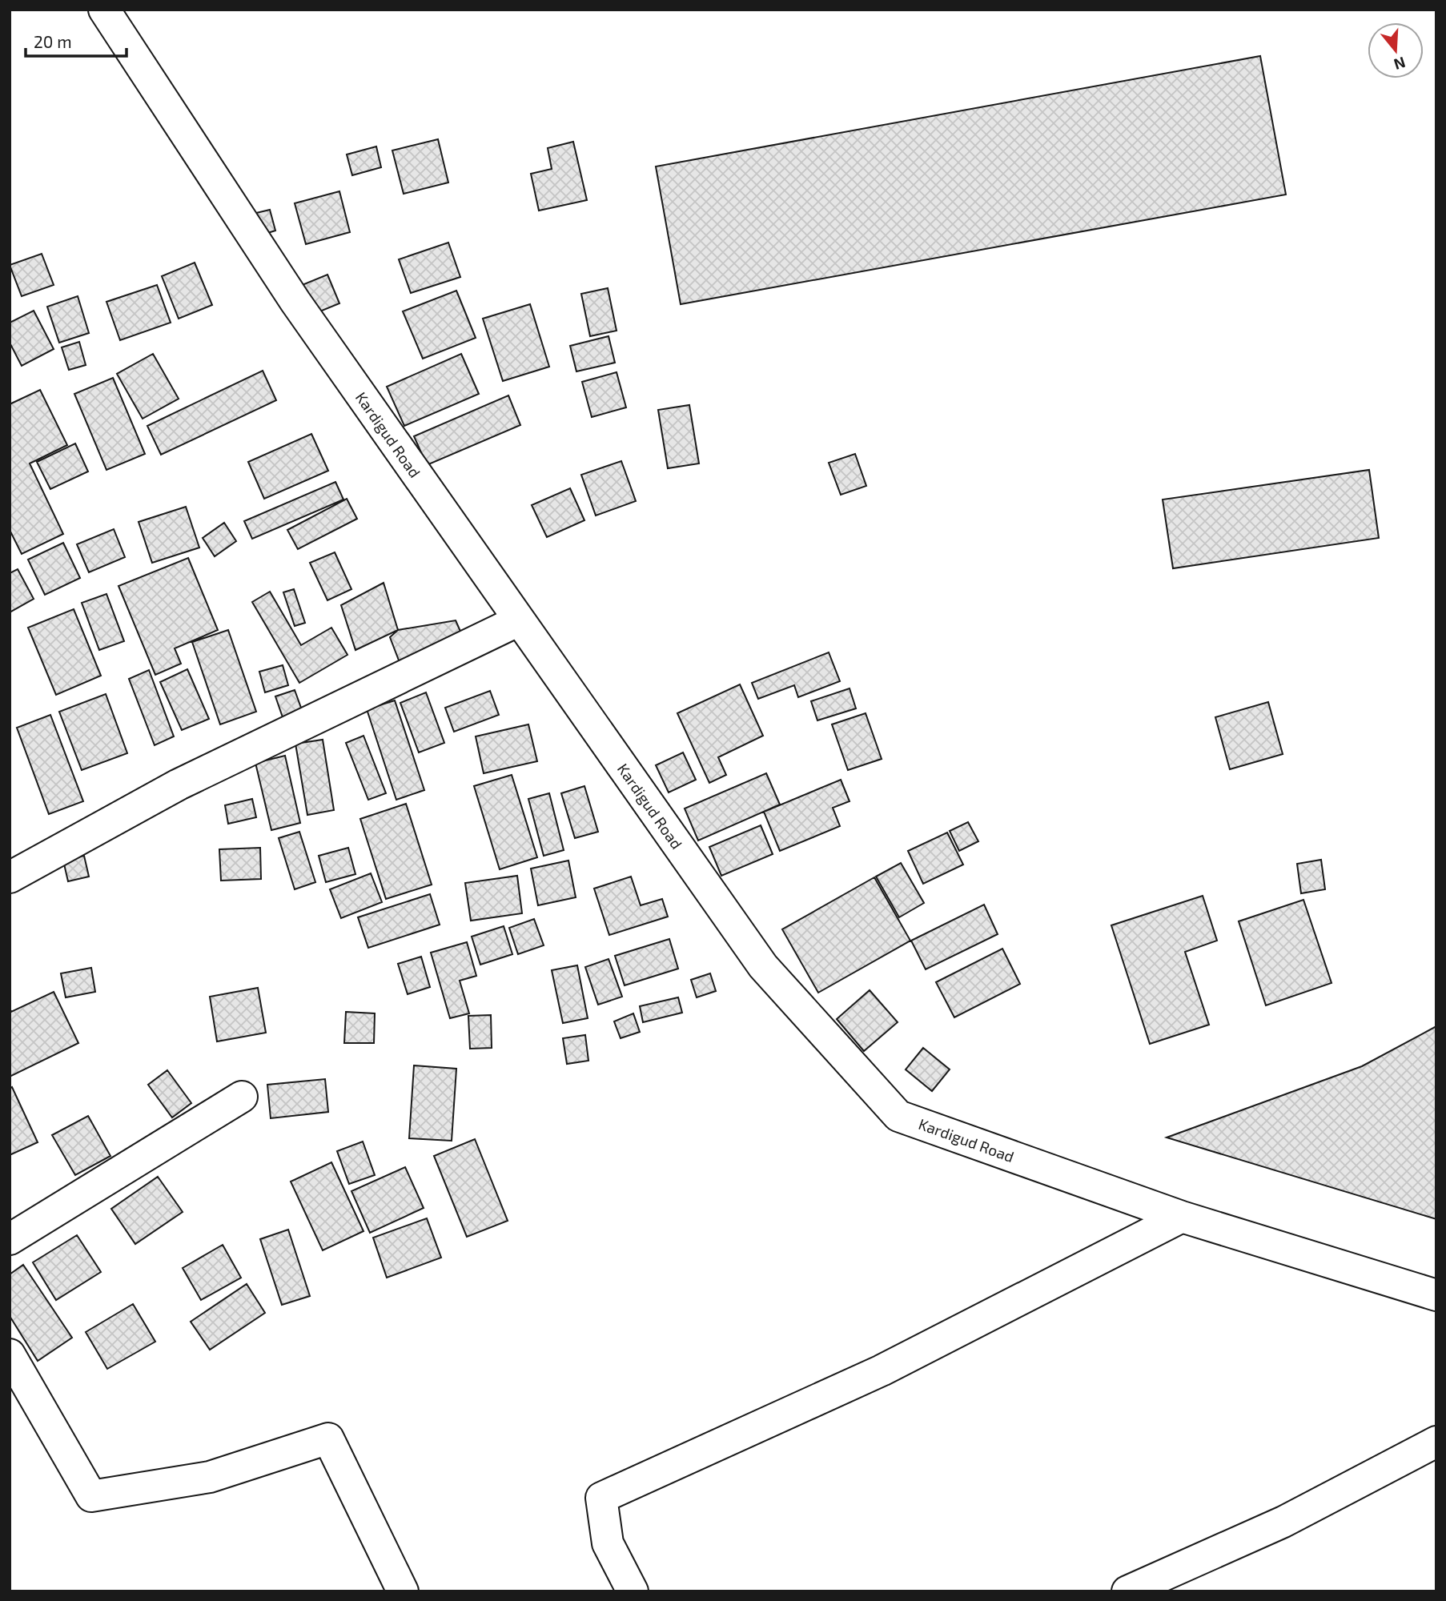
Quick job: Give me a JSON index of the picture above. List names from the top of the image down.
{
  "streets": {
    "street": ["Kardigud Road"]
  },
  "scale_bar": "20 m",
  "north": "bottom"
}
